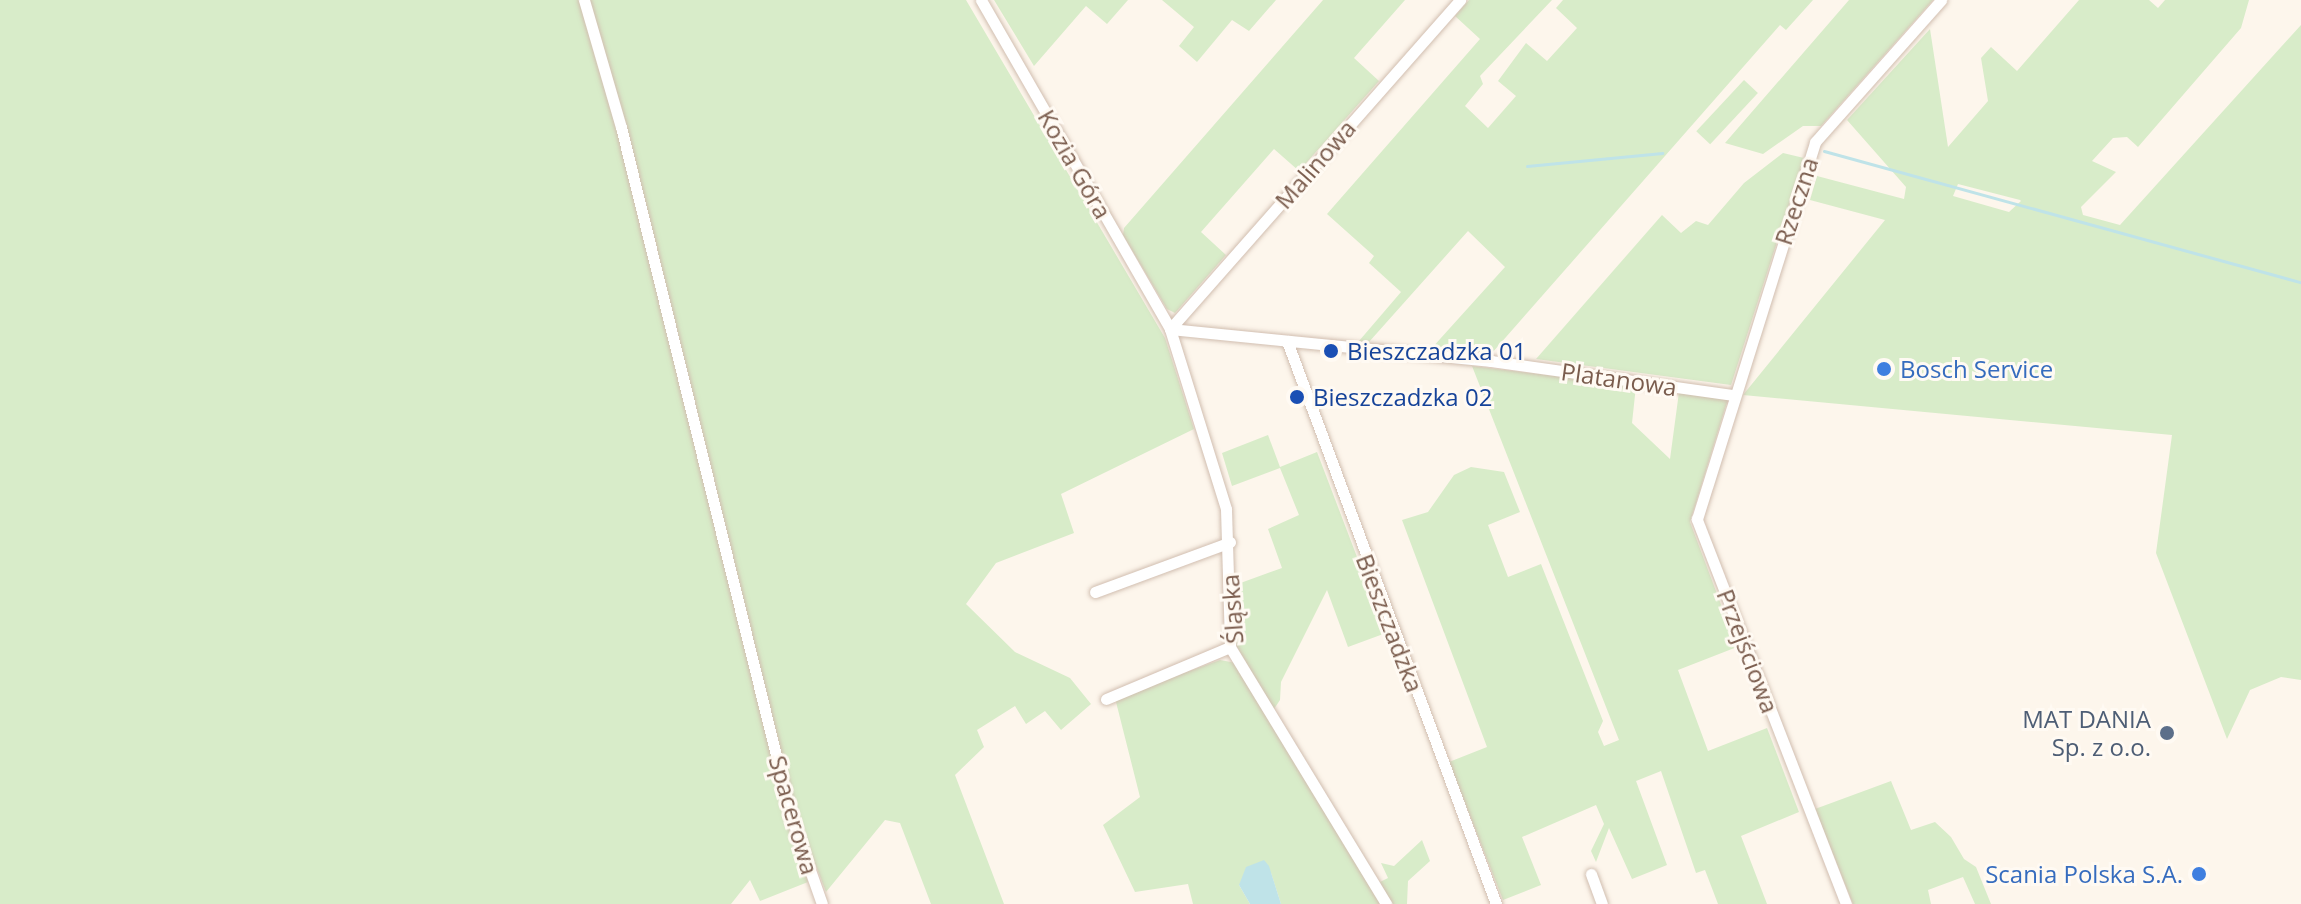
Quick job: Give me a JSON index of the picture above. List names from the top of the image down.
{
  "streets": {
    "street": [
      "Kozia Góra",
      "Malinowa",
      "Rzeczna",
      "Platanowa",
      "Śląska",
      "Bieszczadzka",
      "Przejściowa",
      "Spacerowa"
    ]
  },
  "crossings": [
    ["Kozia Góra", "Malinowa"],
    ["Kozia Góra", "Platanowa"],
    ["Kozia Góra", "Śląska"],
    ["Malinowa", "Platanowa"],
    ["Malinowa", "Śląska"],
    ["Rzeczna", "Platanowa"],
    ["Rzeczna", "Przejściowa"],
    ["Platanowa", "Śląska"],
    ["Platanowa", "Bieszczadzka"],
    ["Platanowa", "Przejściowa"]
  ],
  "places": [
    "Bieszczadzka 01",
    "Bosch Service",
    "Bieszczadzka 02",
    "MAT DANIA Sp. z o.o.",
    "Scania Polska S.A."
  ]
}
